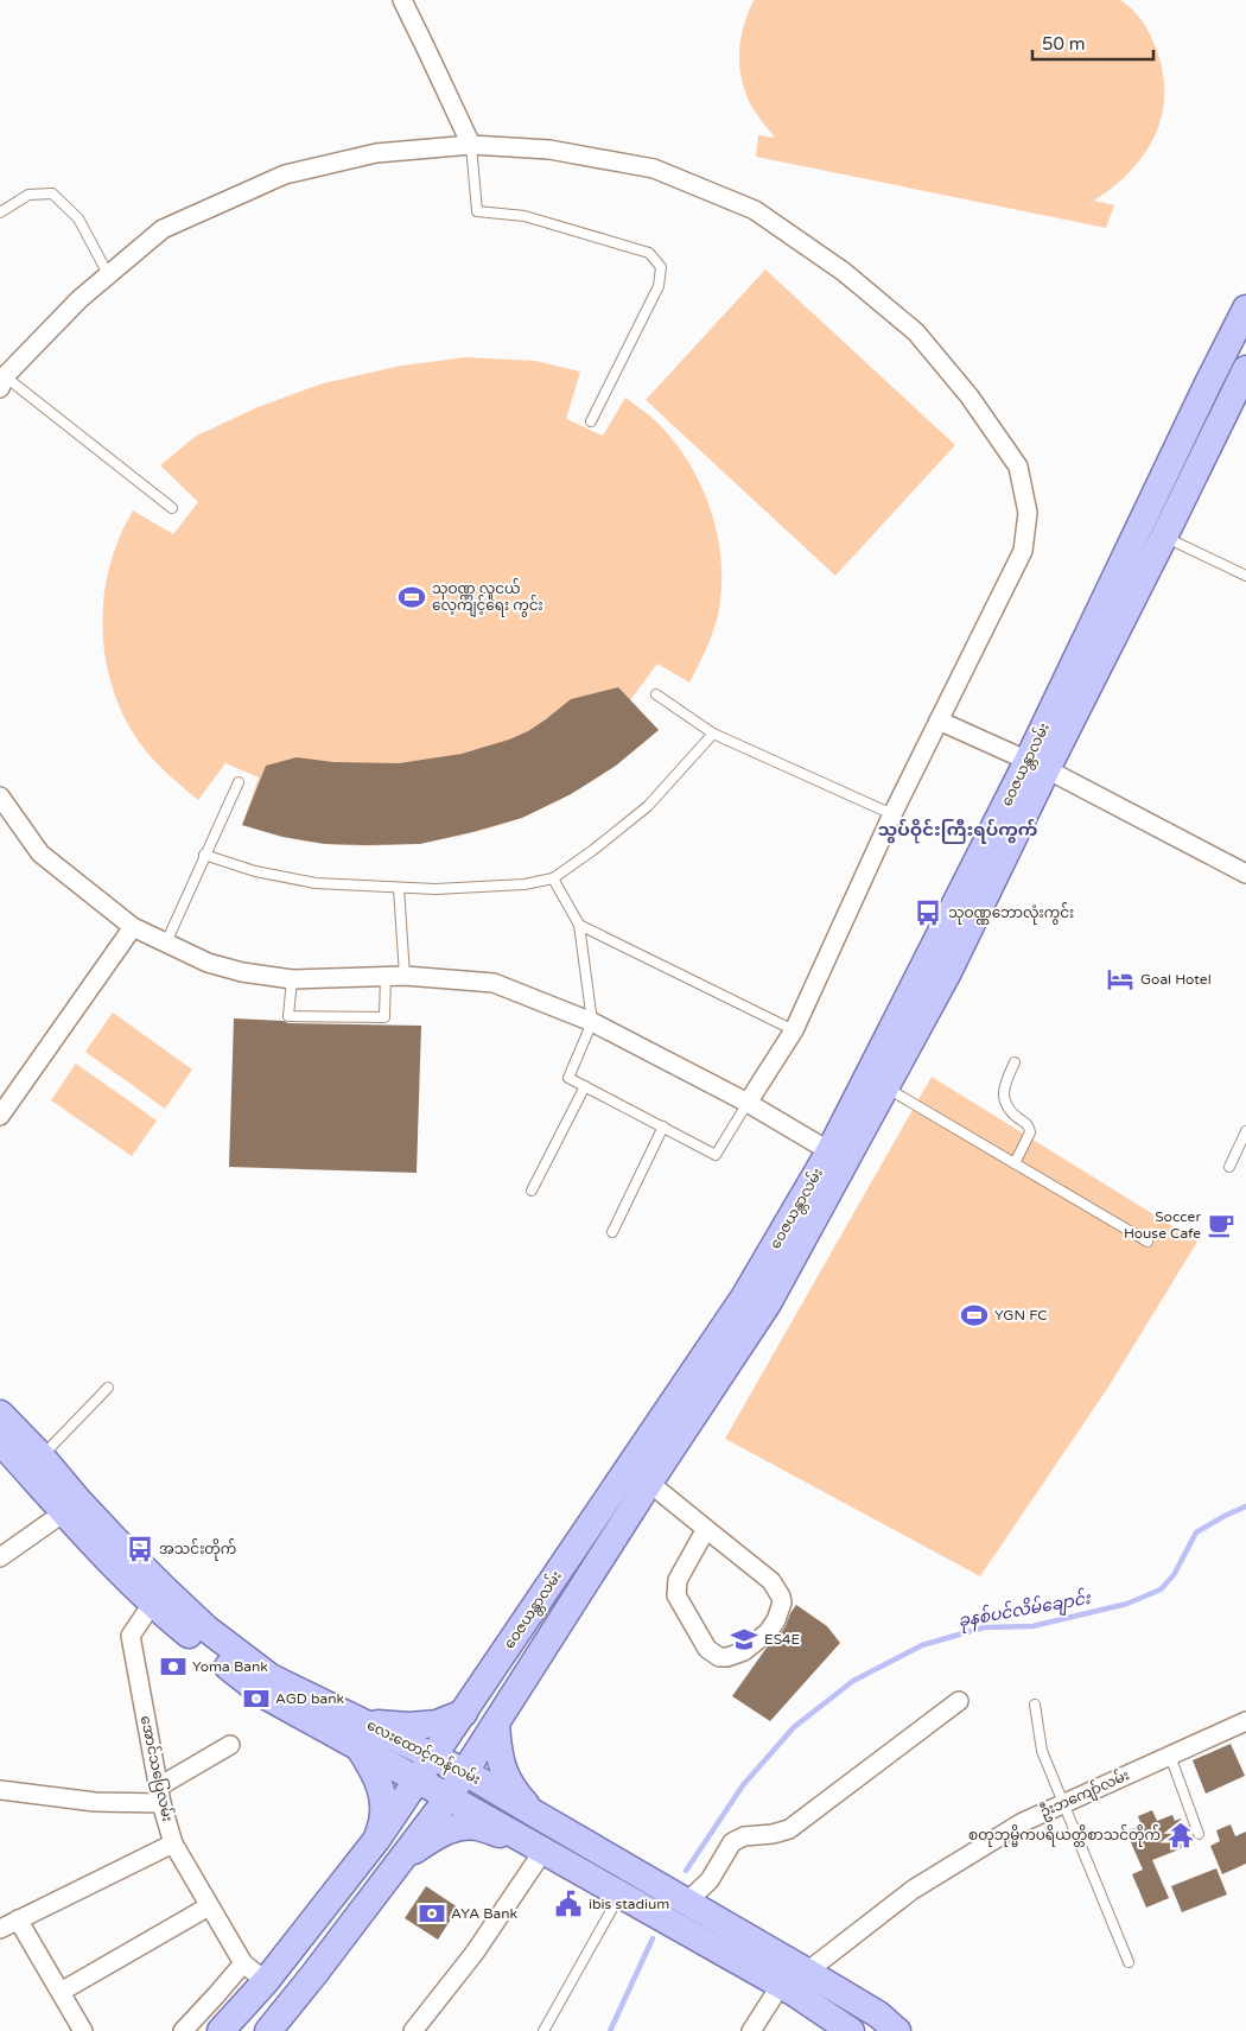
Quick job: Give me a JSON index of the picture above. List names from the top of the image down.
{
  "streets": {
    "main road": ["ဝေဇယန္တာလမ်း", "လေးထောင့်ကန်လမ်း"],
    "street": ["အောင်သပြေလမ်း", "ဦးဘကျော်လမ်း"]
  },
  "crossings": [
    ["ဝေဇယန္တာလမ်း", "လေးထောင့်ကန်လမ်း"],
    ["ဝေဇယန္တာလမ်း", "အောင်သပြေလမ်း"],
    ["လေးထောင့်ကန်လမ်း", "အောင်သပြေလမ်း"],
    ["လေးထောင့်ကန်လမ်း", "ဦးဘကျော်လမ်း"]
  ],
  "districts": ["သွပ်ဝိုင်းကြီးရပ်ကွက်"],
  "water": ["ခုနစ်ပင်လိမ်ချောင်း"],
  "places": {
    "sports": ["သုဝဏ္ဏ လူငယ် လေ့ကျင့်ရေး ကွင်း", "YGN FC"],
    "bus stop": ["သုဝဏ္ဏဘောလုံးကွင်း", "အသင်းတိုက်"],
    "hotel": ["Goal Hotel"],
    "cafe": ["Soccer House Cafe"],
    "school or university": ["ES4E"],
    "bank": ["Yoma Bank", "AGD bank", "AYA Bank"],
    "temple": ["စတုဘုမ္မိကပရိယတ္တိစာသင်တိုက်"],
    "public building": ["ibis stadium"]
  },
  "scale_bar": "50 m"
}
